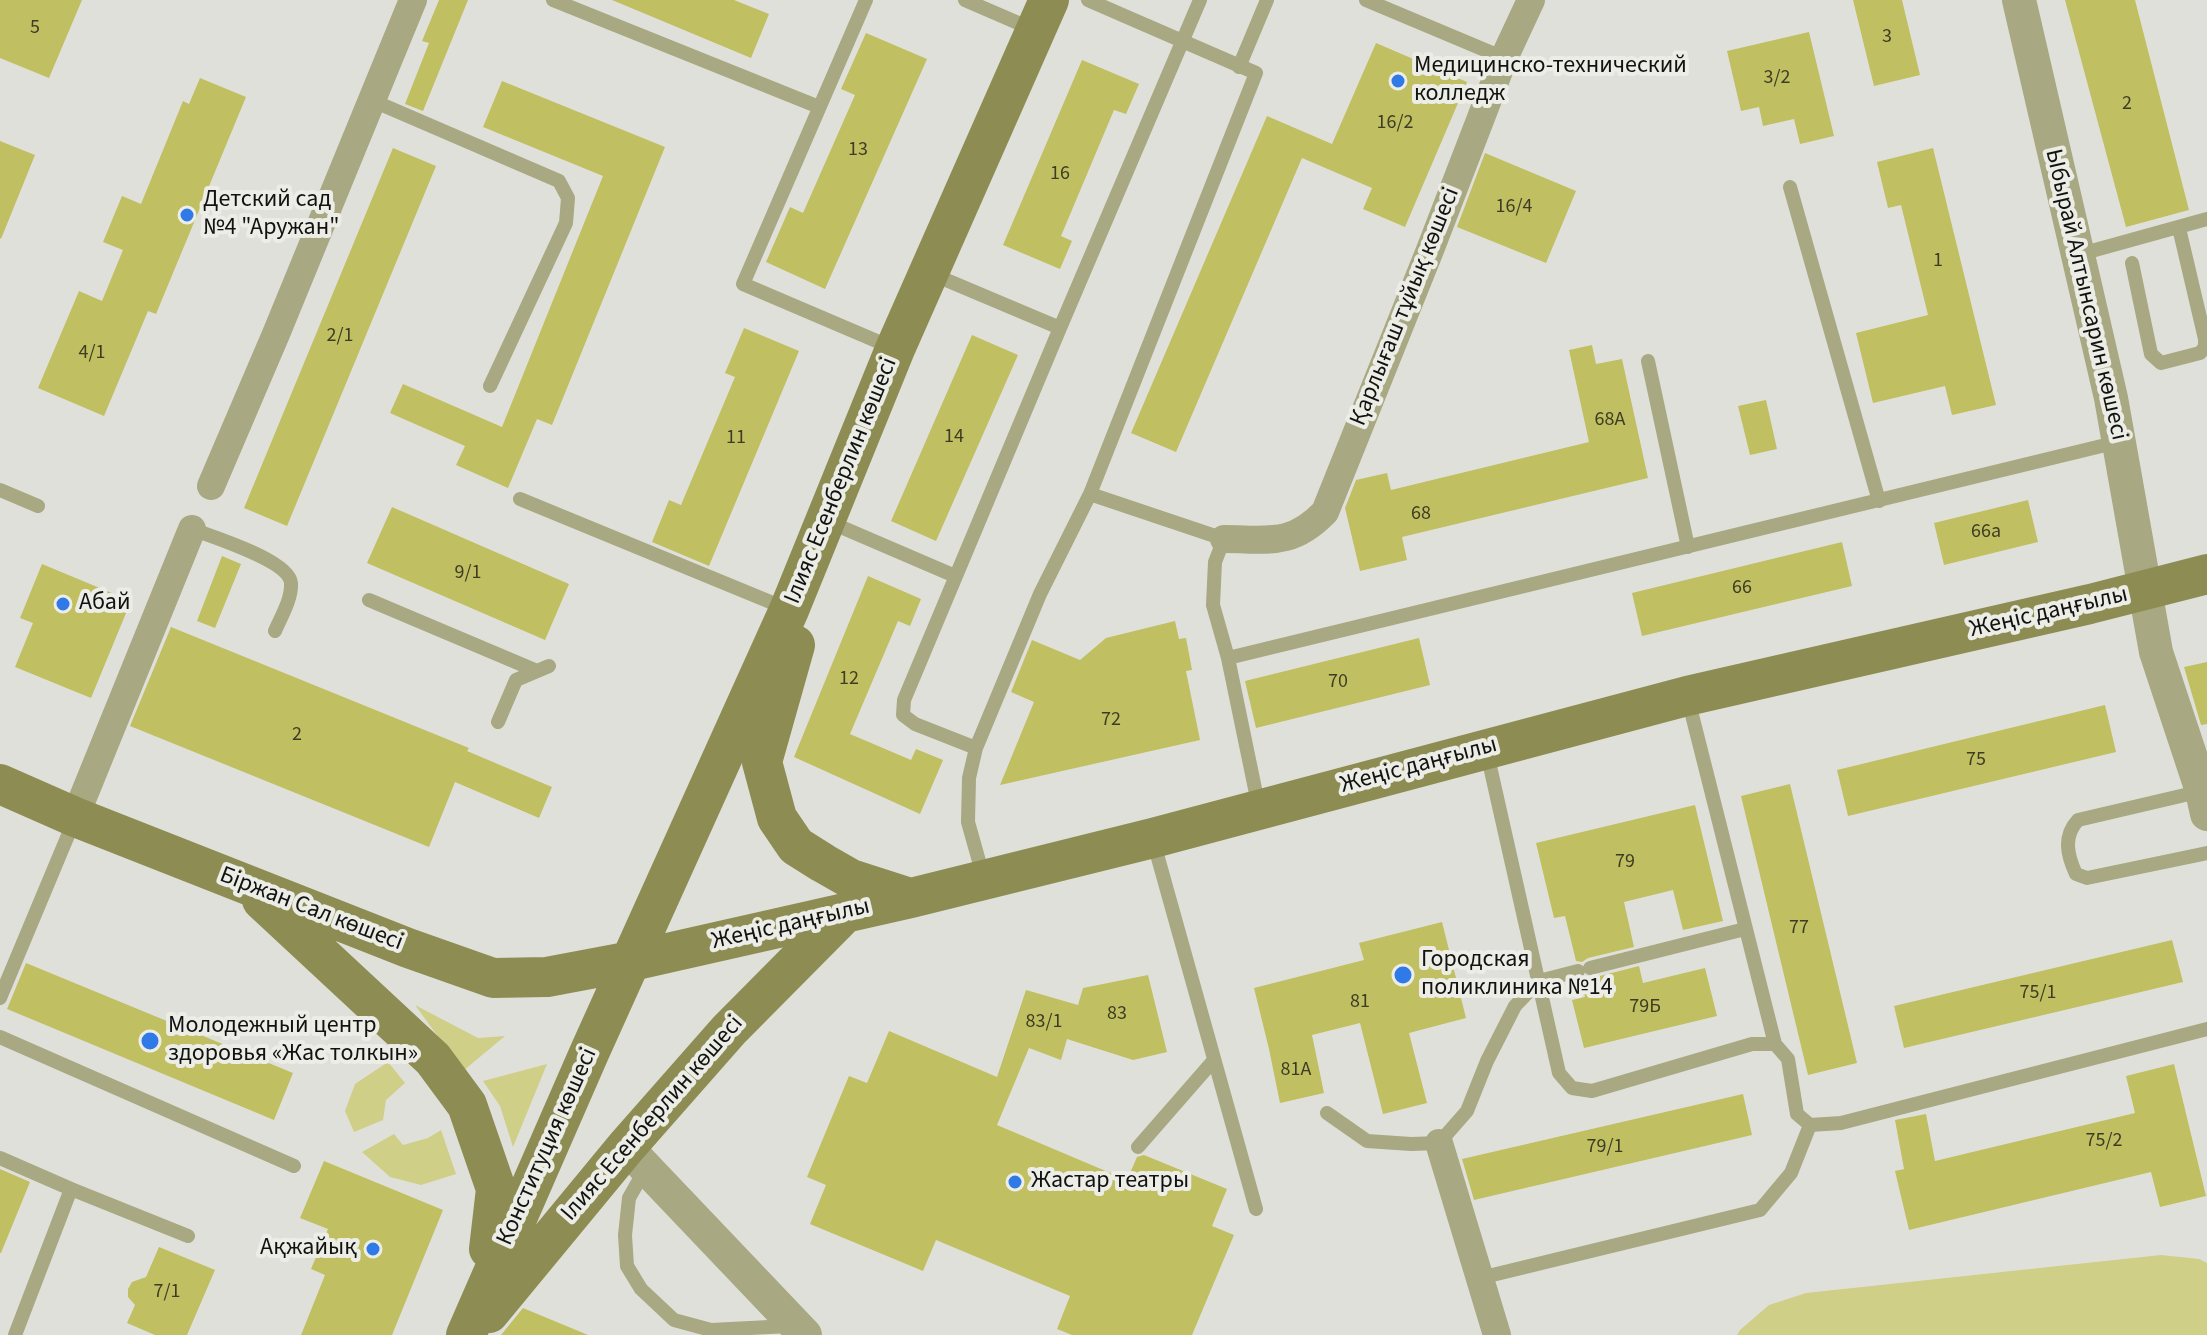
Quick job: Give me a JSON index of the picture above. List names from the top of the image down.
{
  "streets": {
    "main road": [
      "Ілияс Есенберлин көшесі",
      "Жеңіс даңғылы",
      "Біржан Сал көшесі",
      "Конституция көшесі"
    ],
    "street": ["Ыбырай Алтынсарин көшесі", "Қарлығаш тұйық көшесі"]
  },
  "crossings": [
    ["Ыбырай Алтынсарин көшесі", "Жеңіс даңғылы"],
    ["Ілияс Есенберлин көшесі", "Жеңіс даңғылы"],
    ["Ілияс Есенберлин көшесі", "Біржан Сал көшесі"],
    ["Ілияс Есенберлин көшесі", "Конституция көшесі"],
    ["Жеңіс даңғылы", "Біржан Сал көшесі"],
    ["Жеңіс даңғылы", "Конституция көшесі"],
    ["Біржан Сал көшесі", "Конституция көшесі"]
  ],
  "places": [
    "Медицинско-технический колледж",
    "Детский сад №4 \"Аружан\"",
    "Абай",
    "Городская поликлиника №14",
    "Молодежный центр здоровья «Жас толкын»",
    "Жастар театры",
    "Ақжайық"
  ],
  "house_numbers": [
    "5",
    "3",
    "3/2",
    "2",
    "16/2",
    "13",
    "16",
    "16/4",
    "1",
    "2/1",
    "4/1",
    "68А",
    "14",
    "11",
    "68",
    "66а",
    "9/1",
    "66",
    "12",
    "70",
    "72",
    "2",
    "75",
    "79",
    "77",
    "75/1",
    "81",
    "79Б",
    "83",
    "83/1",
    "81А",
    "75/2",
    "79/1",
    "7/1"
  ]
}
